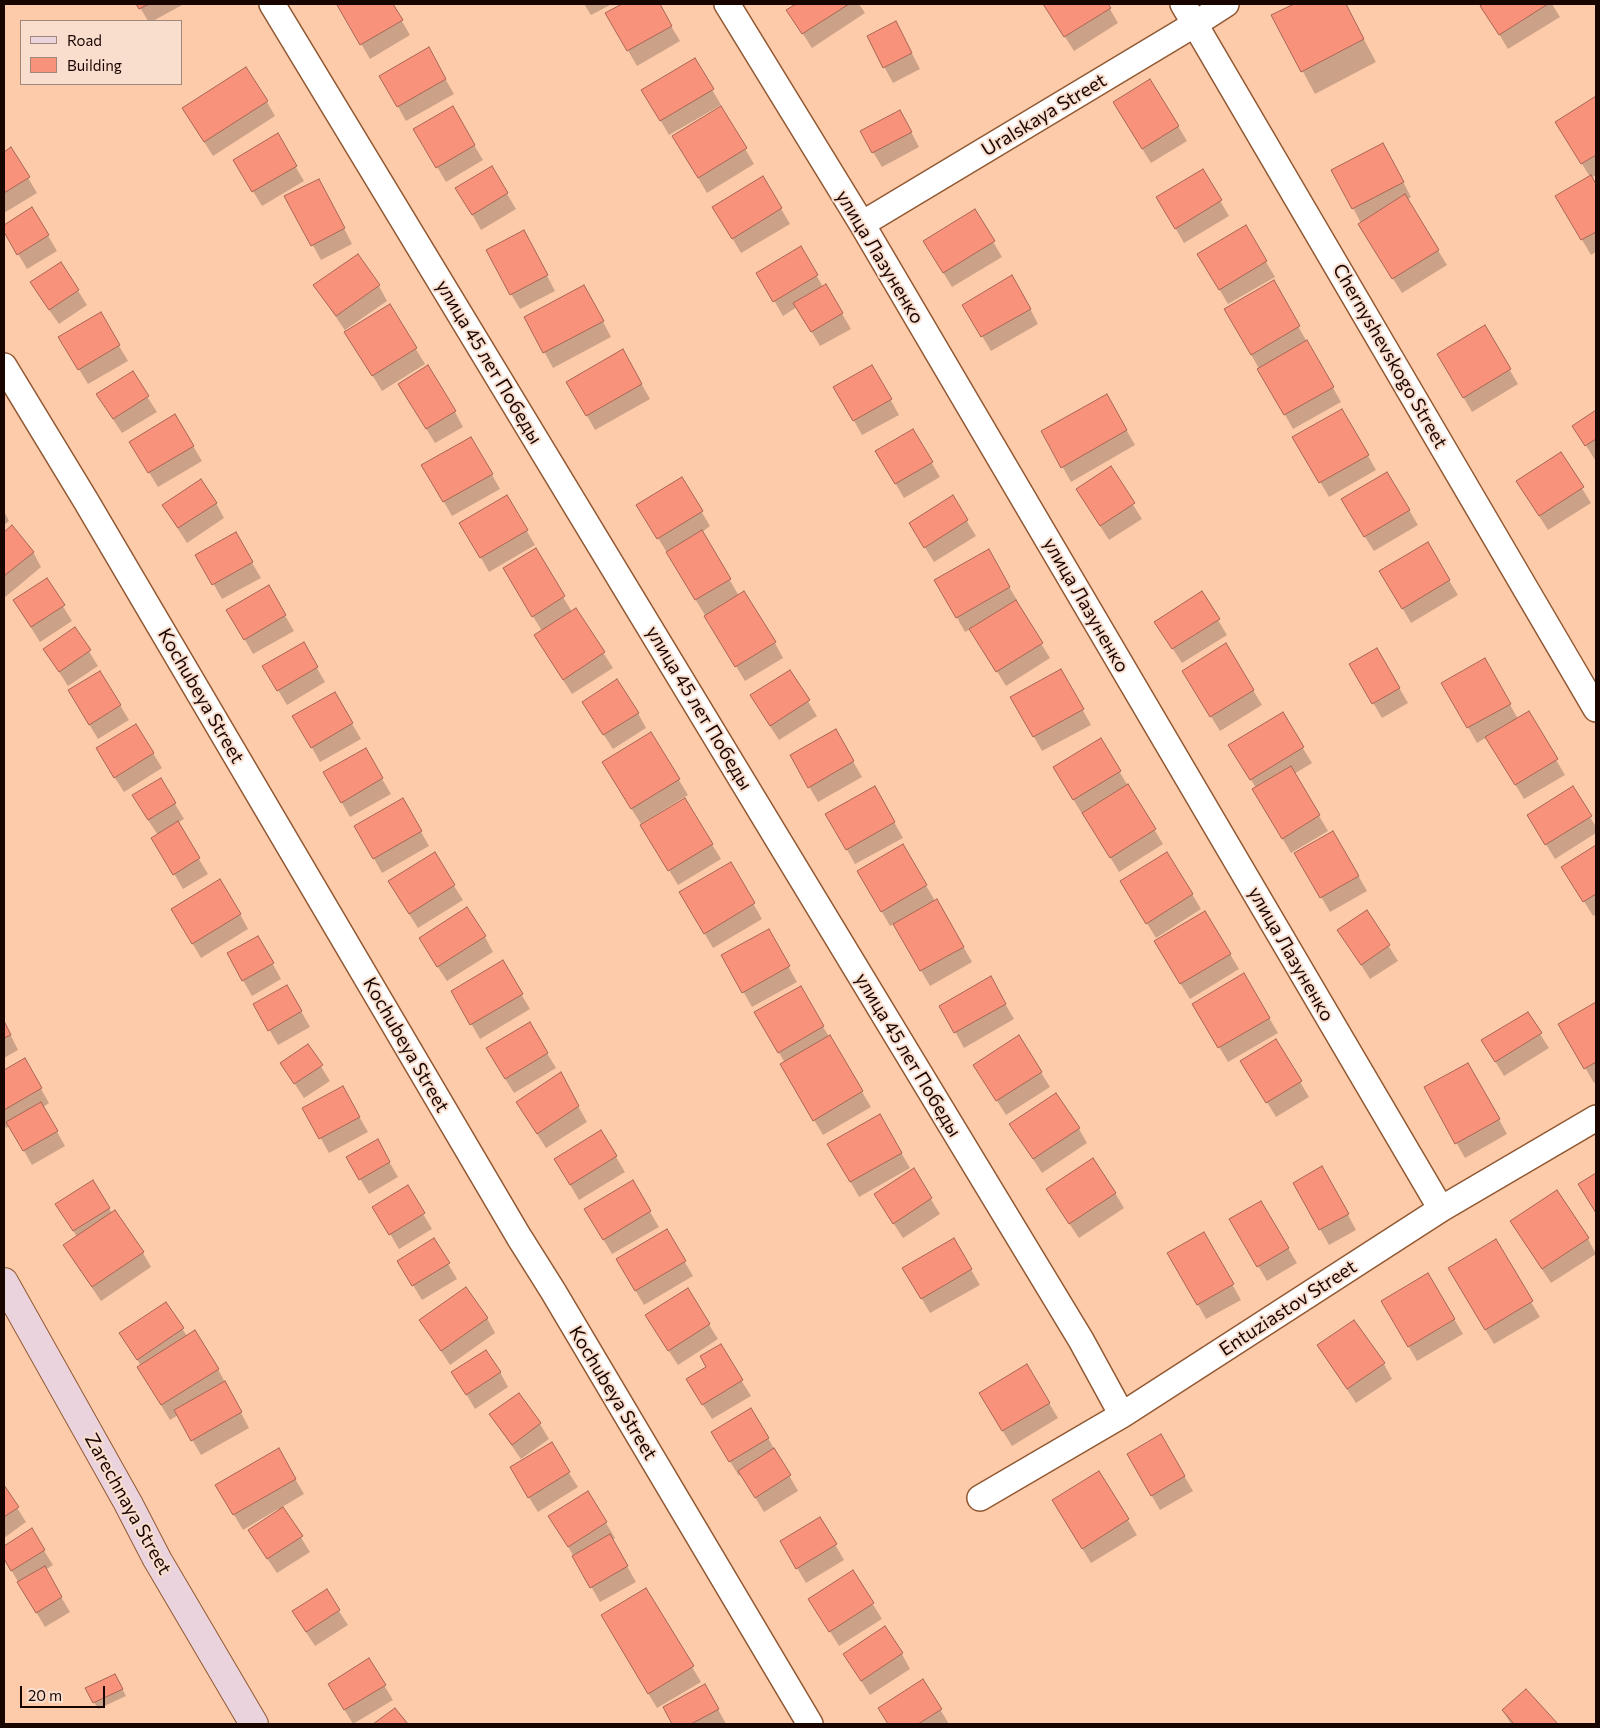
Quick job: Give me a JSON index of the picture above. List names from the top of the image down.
{
  "streets": {
    "main road": ["Zarechnaya Street"],
    "street": [
      "Uralskaya Street",
      "улица Лазуненко",
      "Chernyshevskogo Street",
      "улица 45 лет Победы",
      "Kochubeya Street",
      "Entuziastov Street"
    ]
  },
  "crossings": [
    ["Uralskaya Street", "улица Лазуненко"],
    ["Uralskaya Street", "Chernyshevskogo Street"],
    ["улица Лазуненко", "Entuziastov Street"],
    ["улица 45 лет Победы", "Entuziastov Street"]
  ],
  "legend": ["Road", "Building"],
  "scale_bar": "20 m"
}
